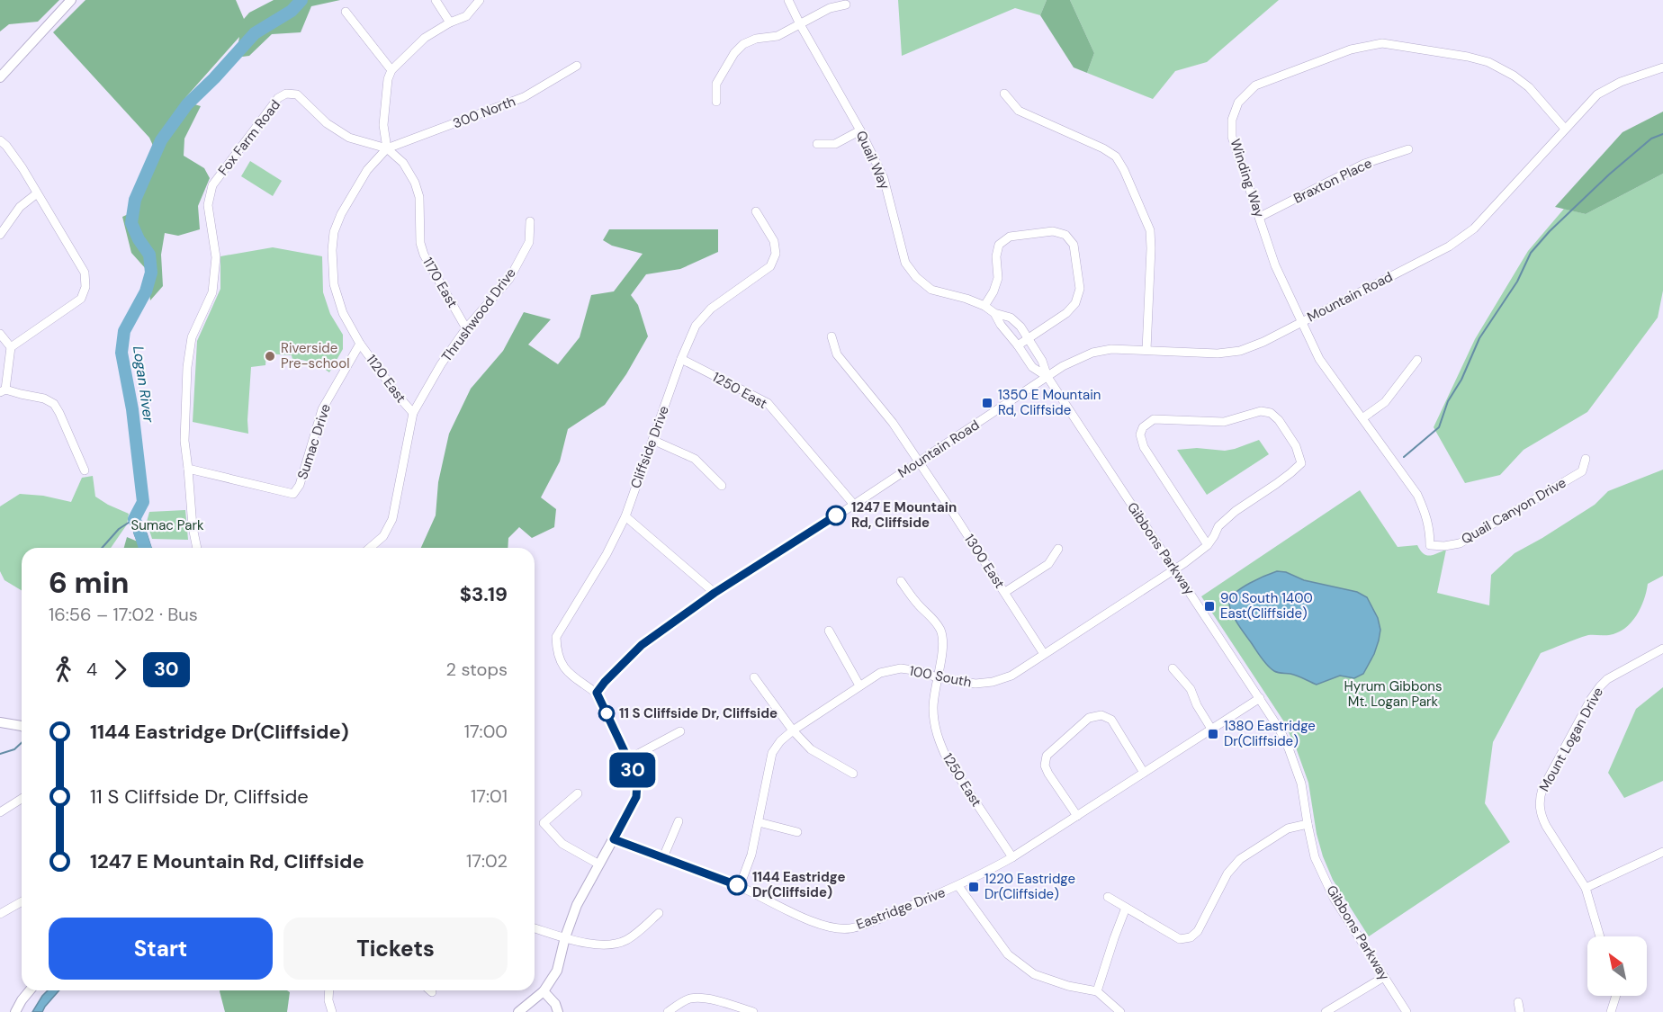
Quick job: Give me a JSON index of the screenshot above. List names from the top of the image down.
{
  "streets": {
    "street": [
      "300 North",
      "Fox Farm Road",
      "Quail Way",
      "Winding Way",
      "Braxton Place",
      "1170 East",
      "Mountain Road",
      "Thrushwood Drive",
      "1120 East",
      "1250 East",
      "Sumac Drive",
      "Cliffside Drive",
      "Quail Canyon Drive",
      "Gibbons Parkway",
      "1300 East",
      "100 South",
      "Mount Logan Drive",
      "Eastridge Drive"
    ]
  },
  "crossings": [
    ["300 North", "Fox Farm Road"],
    ["300 North", "1170 East"],
    ["Fox Farm Road", "1170 East"],
    ["Fox Farm Road", "Sumac Drive"],
    ["Quail Way", "Mountain Road"],
    ["Quail Way", "Gibbons Parkway"],
    ["Winding Way", "Braxton Place"],
    ["Winding Way", "Mountain Road"],
    ["Winding Way", "Quail Canyon Drive"],
    ["1170 East", "Thrushwood Drive"],
    ["Mountain Road", "1250 East"],
    ["Mountain Road", "Cliffside Drive"],
    ["Mountain Road", "Gibbons Parkway"],
    ["Mountain Road", "1300 East"],
    ["Thrushwood Drive", "1120 East"],
    ["1120 East", "Sumac Drive"],
    ["1250 East", "Cliffside Drive"],
    ["1250 East", "100 South"],
    ["1250 East", "Eastridge Drive"],
    ["Gibbons Parkway", "100 South"],
    ["Gibbons Parkway", "Eastridge Drive"],
    ["1300 East", "100 South"],
    ["100 South", "Eastridge Drive"]
  ],
  "water": ["Logan River"],
  "parks": ["Sumac Park", "Hyrum Gibbons Mt. Logan Park"],
  "places": {
    "other": [
      "Riverside Pre-school",
      "1247 E Mountain Rd, Cliffside",
      "11 S Cliffside Dr, Cliffside",
      "1144 Eastridge Dr(Cliffside)"
    ],
    "transit": [
      "1350 E Mountain Rd, Cliffside",
      "90 South 1400 East(Cliffside)",
      "1380 Eastridge Dr(Cliffside)",
      "1220 Eastridge Dr(Cliffside)"
    ]
  },
  "lines": ["bus line 30"],
  "north": "top left",
  "page": {
    "on_map": "30",
    "heading": ["6 min", "16:56 – 17:02 · Bus", "$3.19"],
    "legs": ["4", "30", "2 stops"],
    "list": [
      {
        "name": "1144 Eastridge Dr(Cliffside)",
        "value": "17:00"
      },
      {
        "name": "11 S Cliffside Dr, Cliffside",
        "value": "17:01"
      },
      {
        "name": "1247 E Mountain Rd, Cliffside",
        "value": "17:02"
      }
    ],
    "buttons": ["Start", "Tickets"]
  }
}
